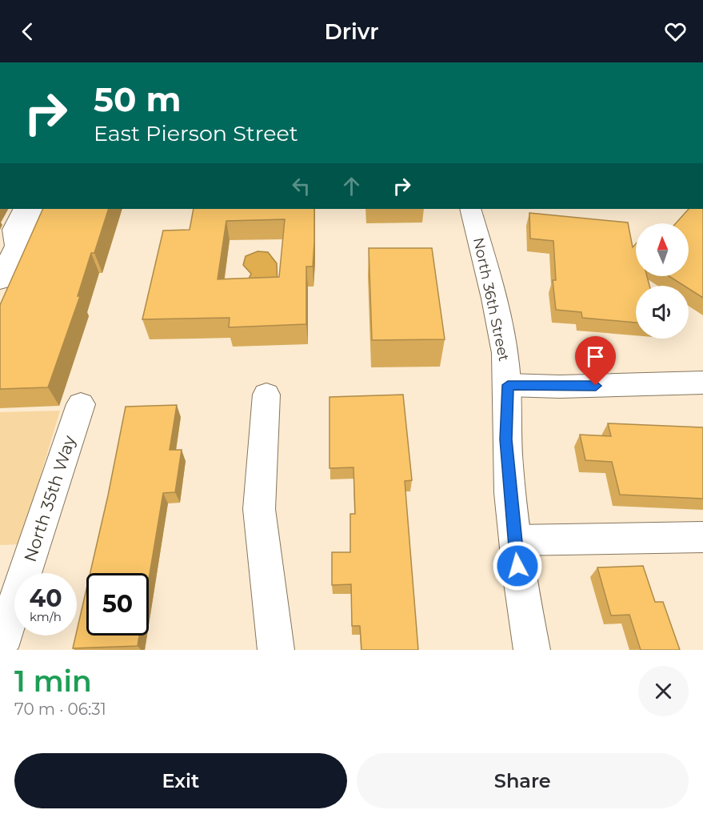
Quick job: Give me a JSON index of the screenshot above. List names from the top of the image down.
{
  "streets": {
    "main road": ["North 36th Street", "North 35th Way"]
  },
  "north": "top",
  "page": {
    "header": "Drivr",
    "turn": ["50 m", "East Pierson Street"],
    "speed": "40 km/h",
    "limit": "50",
    "heading": ["1 min", "70 m · 06:31"],
    "buttons": ["Exit", "Share"]
  }
}
